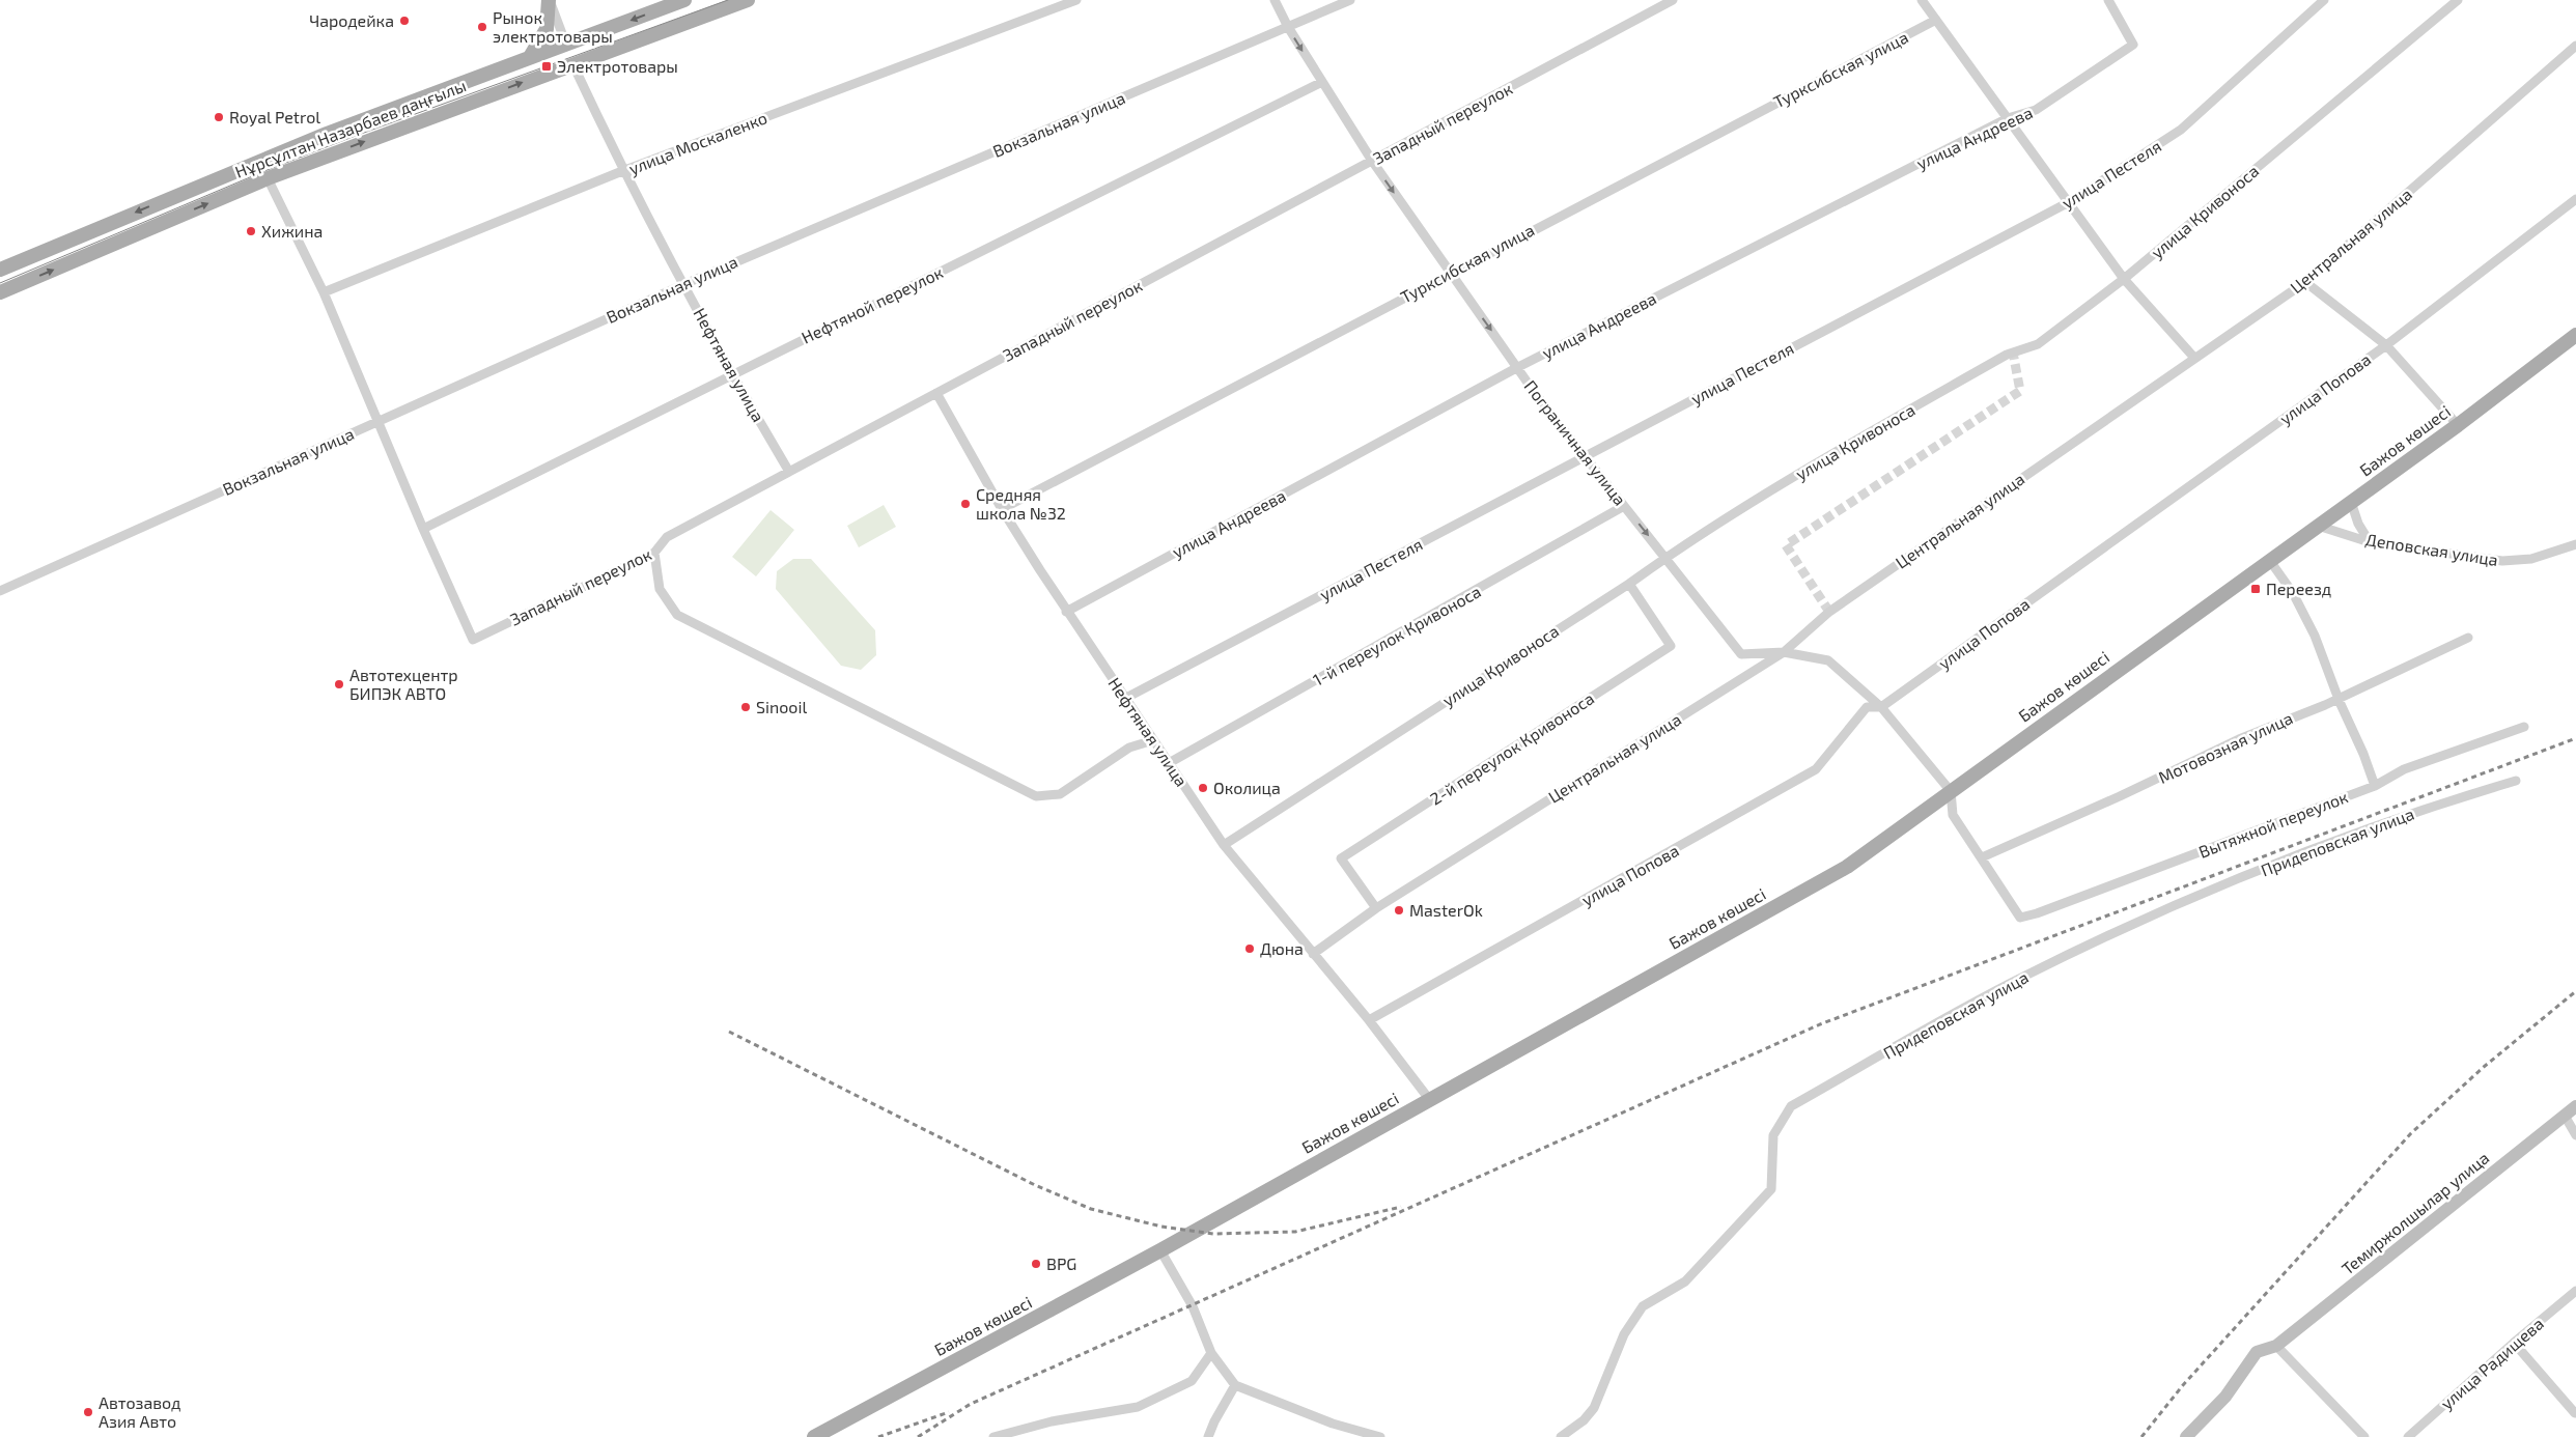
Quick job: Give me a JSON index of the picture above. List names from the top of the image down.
{
  "streets": {
    "main road": ["Нұрсұлтан Назарбаев даңғылы", "Бажов көшесі"],
    "street": [
      "Турксибская улица",
      "Западный переулок",
      "Вокзальная улица",
      "улица Андреева",
      "улица Москаленко",
      "улица Пестеля",
      "улица Кривоноса",
      "Центральная улица",
      "Нефтяной переулок",
      "Нефтяная улица",
      "улица Попова",
      "Пограничная улица",
      "Деповская улица",
      "1-й переулок Кривоноса",
      "Мотовозная улица",
      "2-й переулок Кривоноса",
      "Вытяжной переулок",
      "Придеповская улица",
      "Темиржолшылар улица",
      "улица Радищева"
    ]
  },
  "crossings": [
    ["Турксибская улица", "Нефтяная улица"],
    ["Турксибская улица", "Пограничная улица"],
    ["Западный переулок", "Нефтяной переулок"],
    ["Западный переулок", "Нефтяная улица"],
    ["Западный переулок", "Пограничная улица"],
    ["Вокзальная улица", "Нефтяная улица"],
    ["Вокзальная улица", "Пограничная улица"],
    ["Нұрсұлтан Назарбаев даңғылы", "Нефтяная улица"],
    ["улица Андреева", "Нефтяная улица"],
    ["улица Андреева", "Пограничная улица"],
    ["улица Москаленко", "Нефтяная улица"],
    ["улица Пестеля", "Нефтяная улица"],
    ["улица Пестеля", "Пограничная улица"],
    ["улица Кривоноса", "Нефтяная улица"],
    ["улица Кривоноса", "Пограничная улица"],
    ["улица Кривоноса", "2-й переулок Кривоноса"],
    ["Центральная улица", "Нефтяная улица"],
    ["Центральная улица", "Пограничная улица"],
    ["Центральная улица", "2-й переулок Кривоноса"],
    ["Нефтяной переулок", "Нефтяная улица"],
    ["Нефтяной переулок", "Пограничная улица"],
    ["Нефтяная улица", "улица Попова"],
    ["Нефтяная улица", "Бажов көшесі"],
    ["Нефтяная улица", "1-й переулок Кривоноса"],
    ["улица Попова", "Пограничная улица"],
    ["Бажов көшесі", "Пограничная улица"],
    ["Бажов көшесі", "Деповская улица"],
    ["Пограничная улица", "1-й переулок Кривоноса"],
    ["Мотовозная улица", "Вытяжной переулок"]
  ],
  "one_way": ["Пограничная улица"],
  "places": {
    "other": [
      "Чародейка",
      "Рынок электротовары",
      "Royal Petrol",
      "Хижина",
      "Средняя школа №32",
      "Автотехцентр БИПЭК АВТО",
      "Sinooil",
      "Околица",
      "MasterOk",
      "Дюна",
      "BPG",
      "Автозавод Азия Авто"
    ],
    "transit": ["Электротовары", "Переезд"]
  }
}
